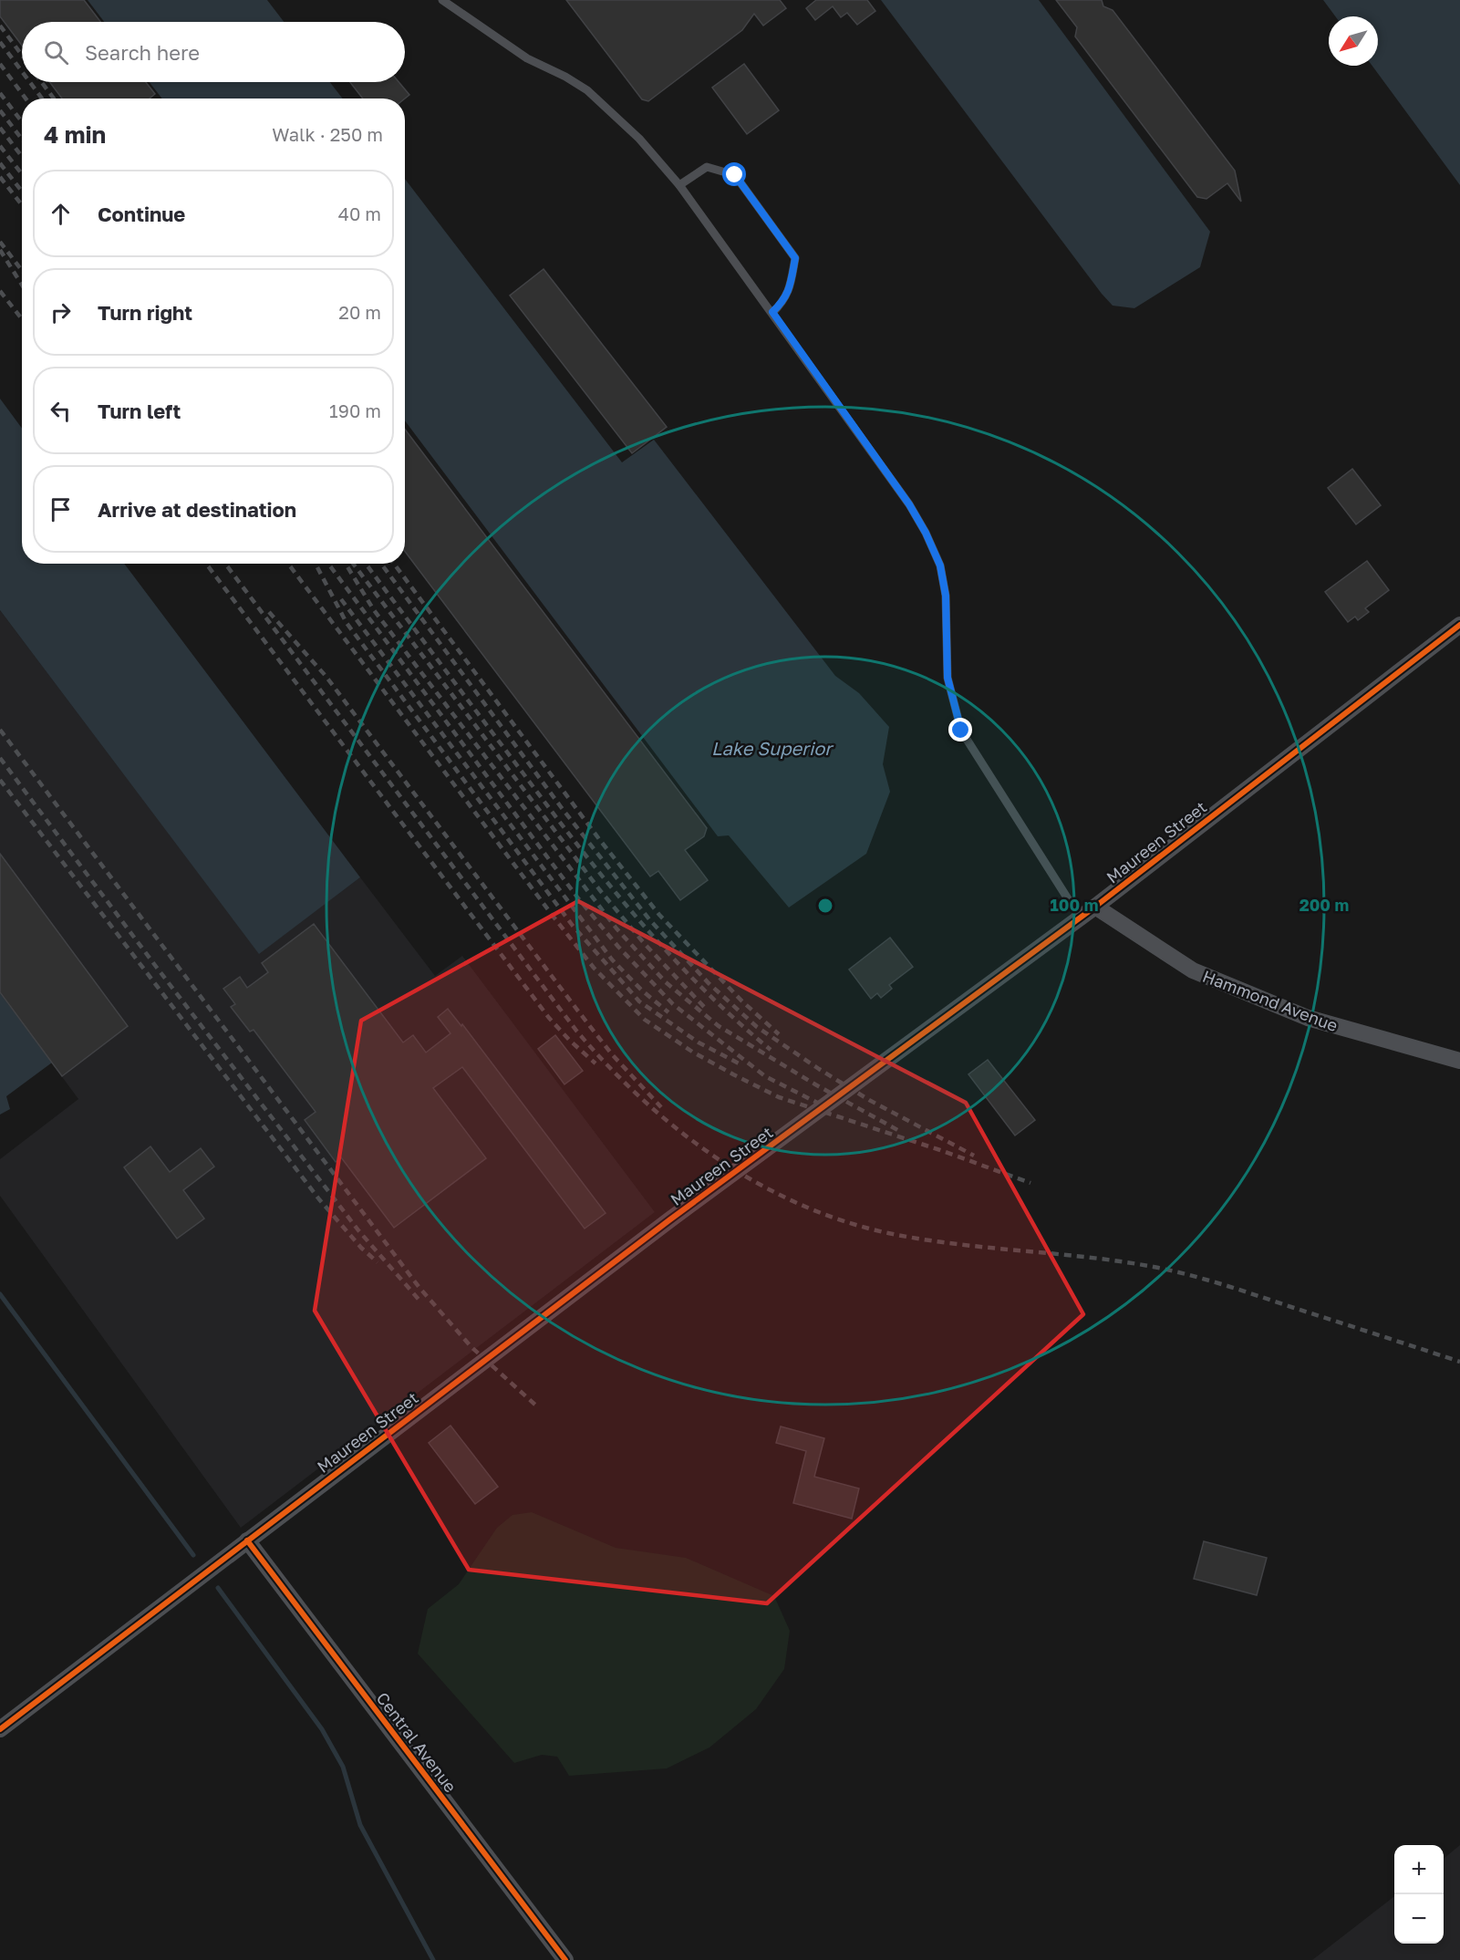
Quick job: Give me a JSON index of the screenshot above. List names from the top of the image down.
{
  "streets": {
    "street": ["Maureen Street", "Hammond Avenue", "Central Avenue"]
  },
  "crossings": [
    ["Maureen Street", "Hammond Avenue"],
    ["Maureen Street", "Central Avenue"]
  ],
  "water": ["Lake Superior"],
  "north": "bottom left",
  "page": {
    "search": "Search here",
    "heading": ["4 min", "Walk · 250 m"],
    "list": [
      ["Continue", "40 m"],
      ["Turn right", "20 m"],
      ["Turn left", "190 m"],
      "Arrive at destination"
    ],
    "map_buttons": ["+", "−"]
  },
  "rings": ["100 m", "200 m"]
}
